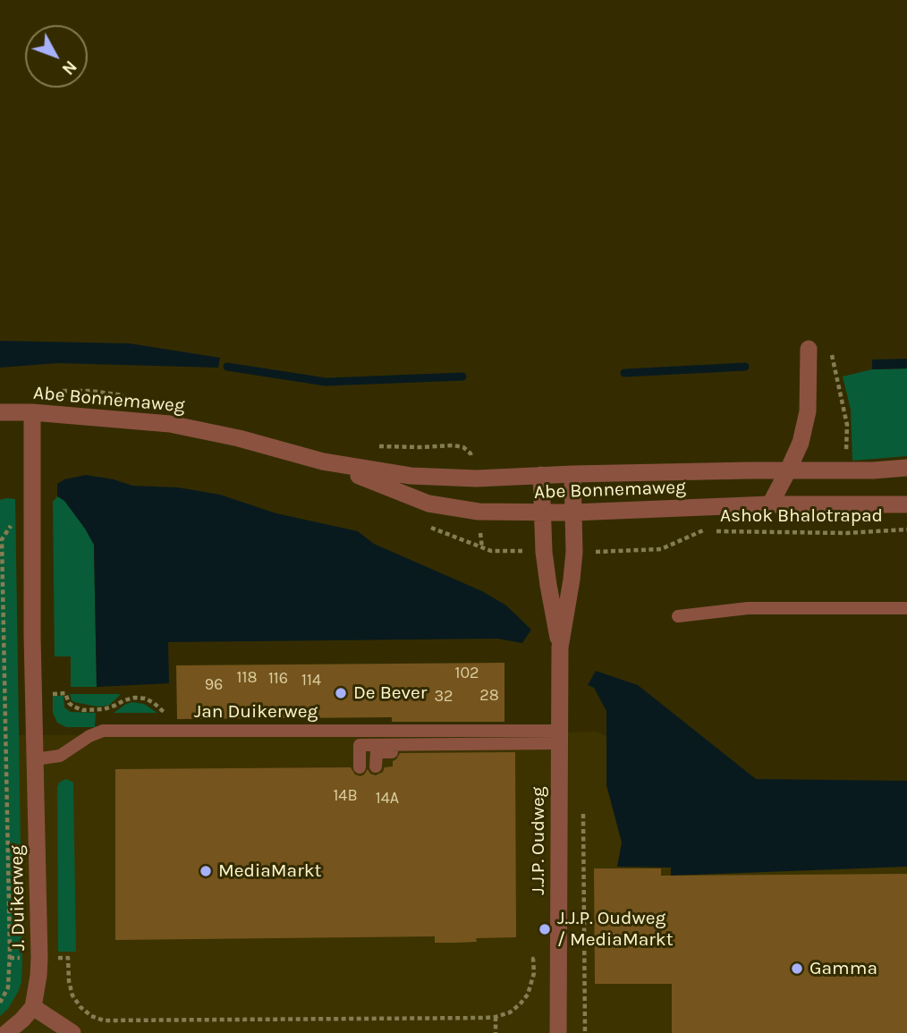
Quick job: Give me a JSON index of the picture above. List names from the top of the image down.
{
  "streets": {
    "street": ["Abe Bonnemaweg", "J.J.P. Oudweg", "J. Duikerweg"],
    "lane": ["Jan Duikerweg"],
    "path": ["Ashok Bhalotrapad"]
  },
  "crossings": [
    ["Abe Bonnemaweg", "J.J.P. Oudweg"],
    ["Abe Bonnemaweg", "J. Duikerweg"],
    ["Jan Duikerweg", "J.J.P. Oudweg"],
    ["Jan Duikerweg", "J. Duikerweg"]
  ],
  "places": [
    "De Bever",
    "MediaMarkt",
    "J.J.P. Oudweg / MediaMarkt",
    "Gamma"
  ],
  "house_numbers": [
    "102",
    "118",
    "116",
    "114",
    "96",
    "28",
    "32",
    "14B",
    "14A"
  ],
  "north": "bottom right"
}
